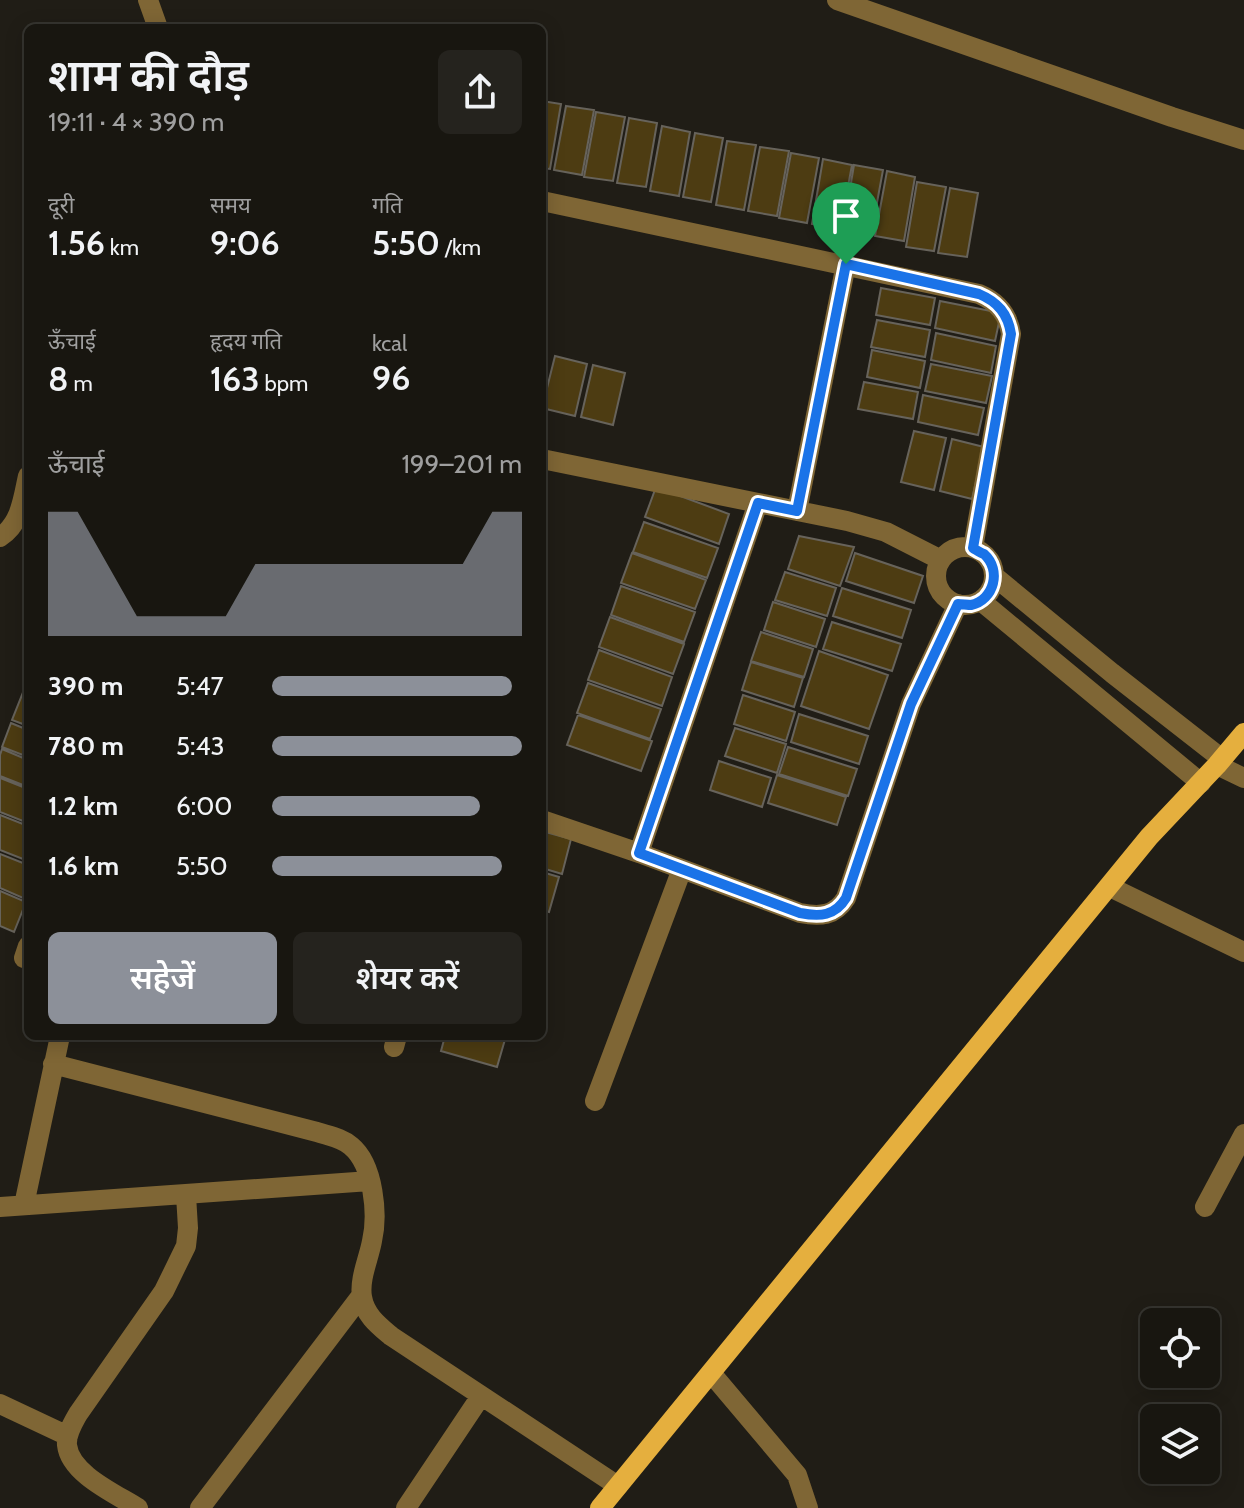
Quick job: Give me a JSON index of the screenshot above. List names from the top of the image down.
{
  "page": {
    "heading": ["शाम की दौड़", "19:11 · 4 × 390 m"],
    "stats": [
      ["दूरी", "1.56 km"],
      ["समय", "9:06"],
      ["गति", "5:50 /km"],
      ["ऊँचाई", "8 m"],
      ["हृदय गति", "163 bpm"],
      ["kcal", "96"]
    ],
    "chart": ["ऊँचाई", "199–201 m"],
    "list": [
      {
        "name": "390 m",
        "note": "5:47"
      },
      {
        "name": "780 m",
        "note": "5:43"
      },
      {
        "name": "1.2 km",
        "note": "6:00"
      },
      {
        "name": "1.6 km",
        "note": "5:50"
      }
    ],
    "buttons": ["सहेजें", "शेयर करें"]
  }
}
